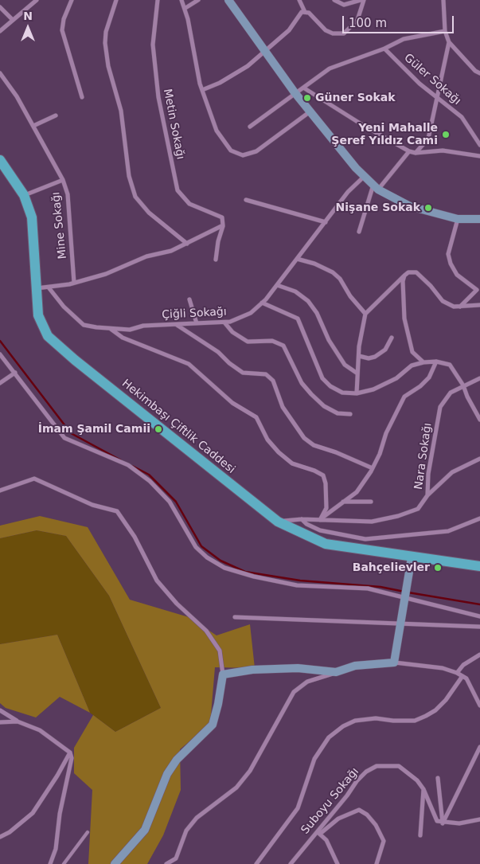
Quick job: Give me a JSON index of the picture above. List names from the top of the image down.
{
  "streets": {
    "main road": ["Hekimbaşı Çiftlik Caddesi"],
    "street": [
      "Güler Sokağı",
      "Metin Sokağı",
      "Mine Sokağı",
      "Çiğli Sokağı",
      "Nara Sokağı",
      "Suboyu Sokağı"
    ]
  },
  "crossings": [
    ["Hekimbaşı Çiftlik Caddesi", "Nara Sokağı"]
  ],
  "places": [
    "Güner Sokak",
    "Yeni Mahalle Şeref Yıldız Cami",
    "Nişane Sokak",
    "İmam Şamil Camii",
    "Bahçelievler"
  ],
  "scale_bar": "100 m",
  "north": "top"
}
